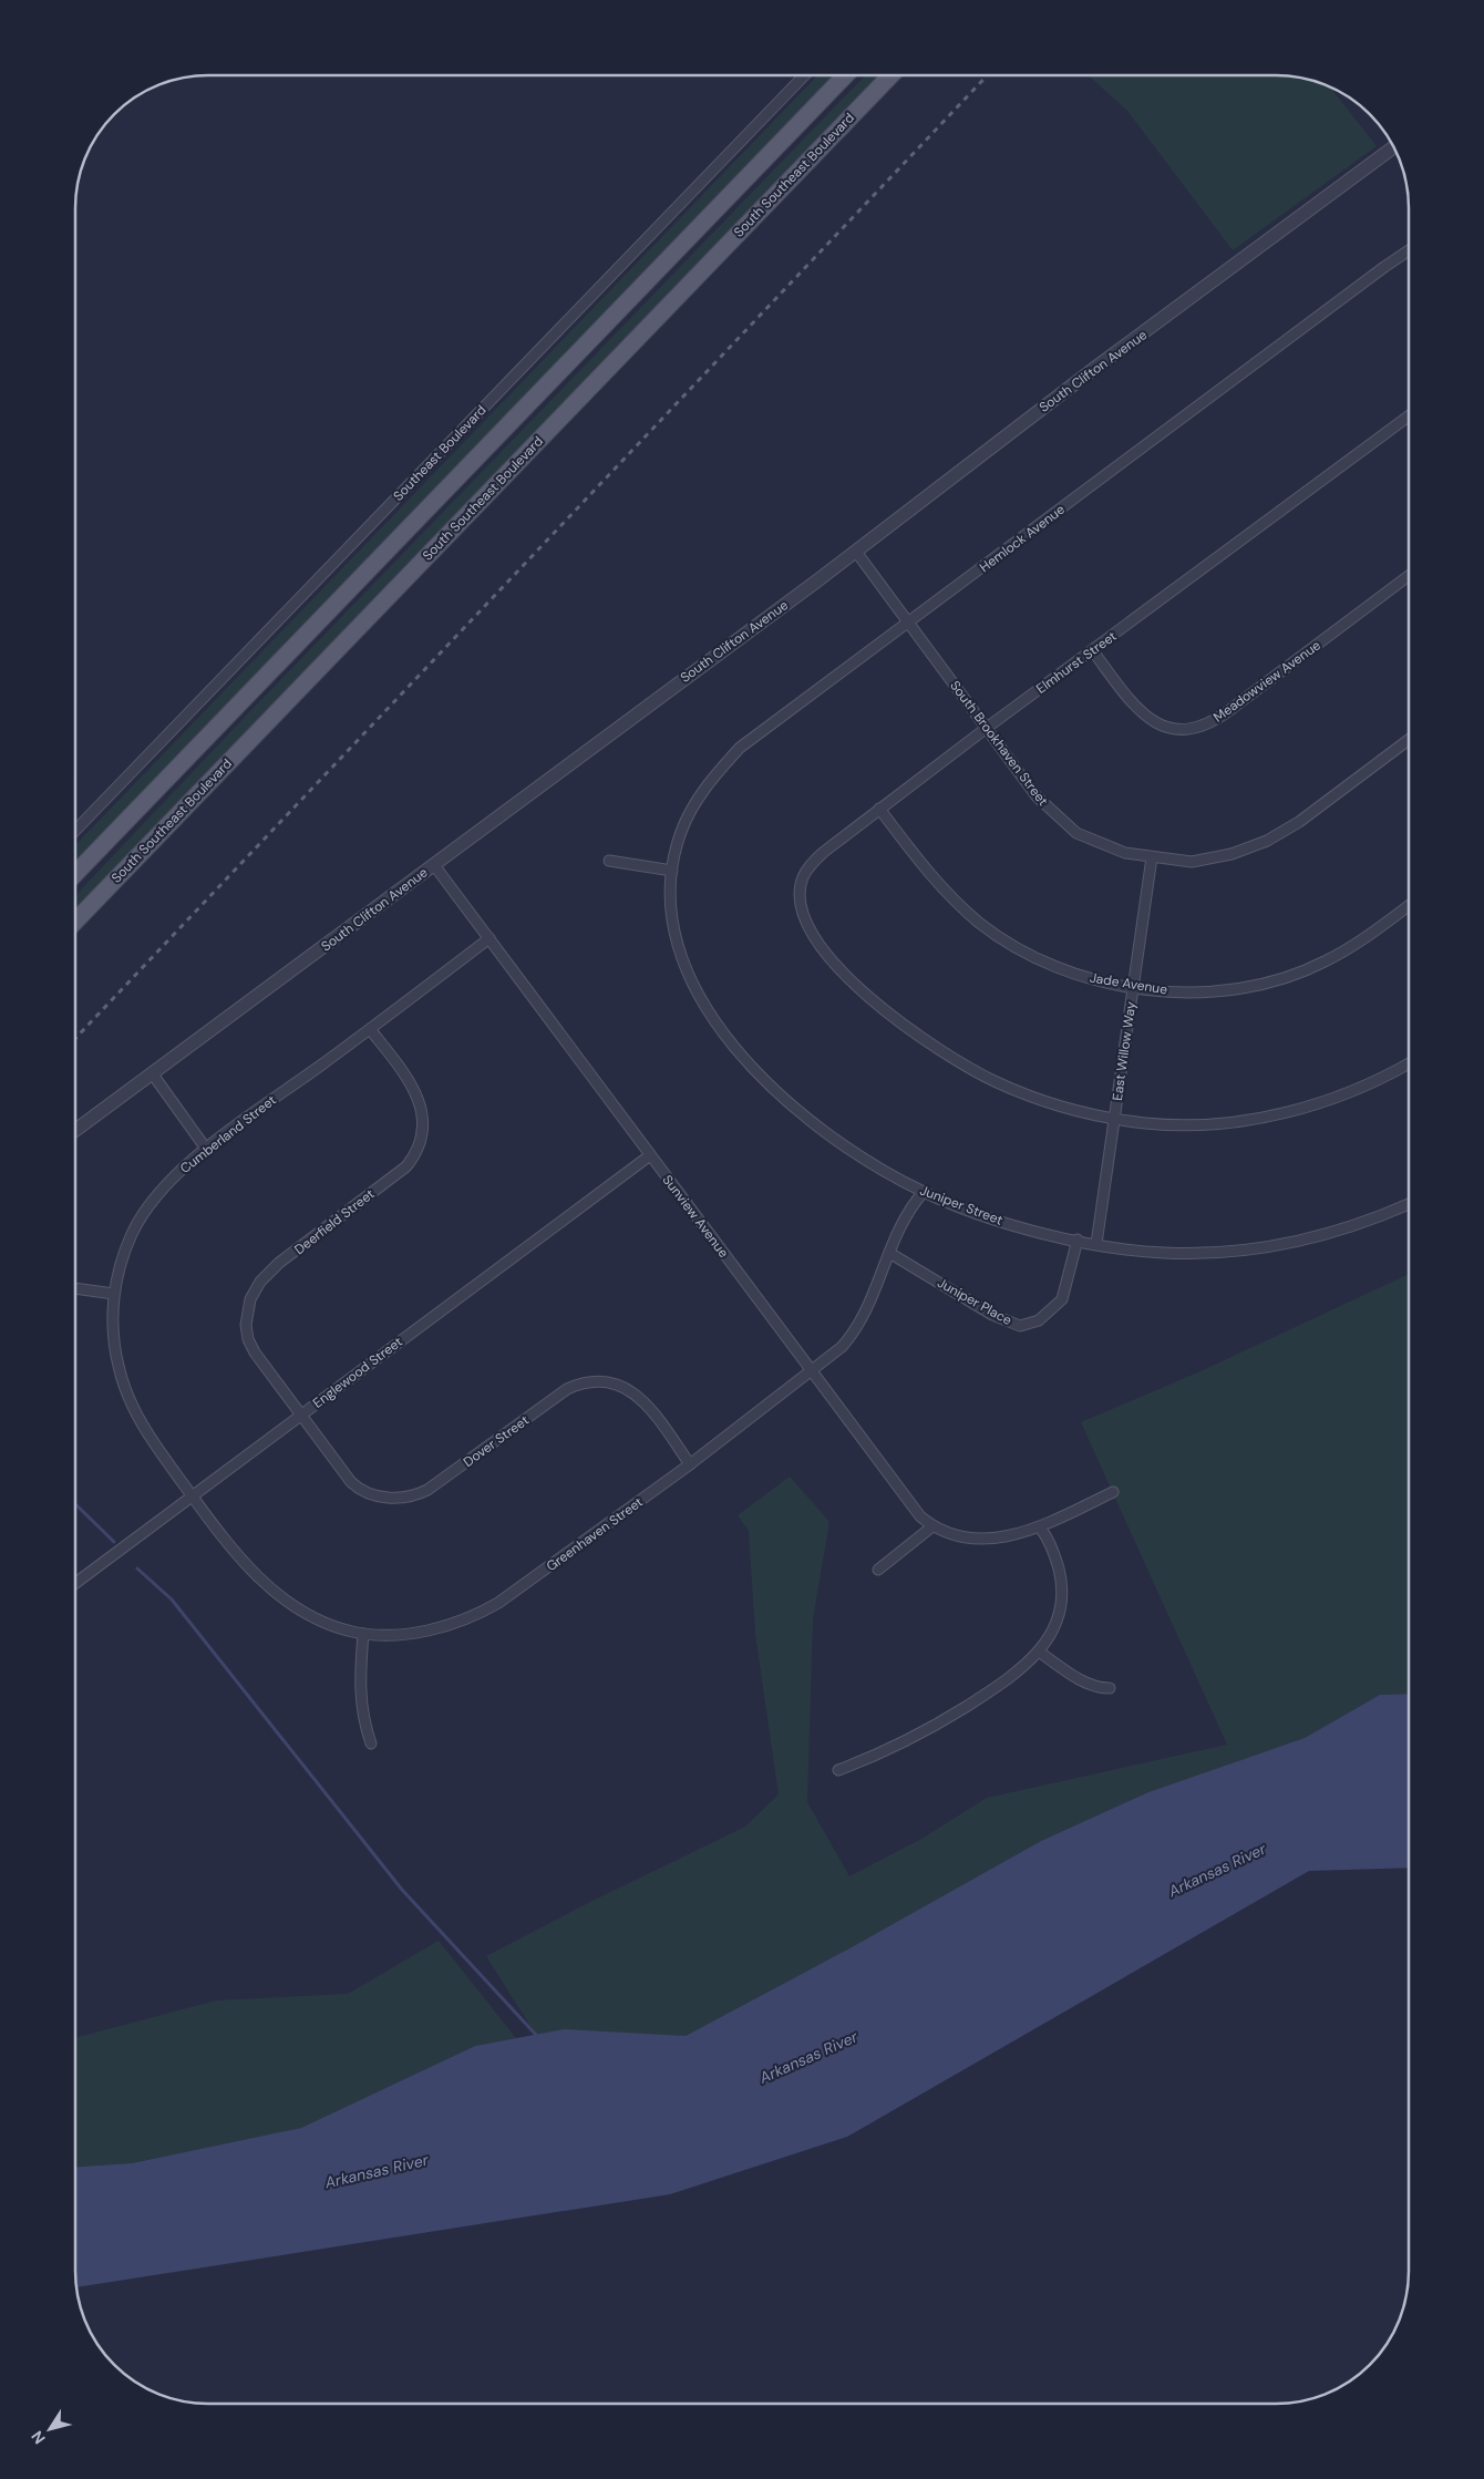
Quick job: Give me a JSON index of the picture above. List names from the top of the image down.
{
  "streets": {
    "main road": ["South Southeast Boulevard"],
    "street": [
      "South Clifton Avenue",
      "Southeast Boulevard",
      "Hemlock Avenue",
      "Elmhurst Street",
      "Meadowview Avenue",
      "South Brookhaven Street",
      "Jade Avenue",
      "East Willow Way",
      "Cumberland Street",
      "Juniper Street",
      "Sunview Avenue",
      "Deerfield Street",
      "Juniper Place",
      "Englewood Street",
      "Dover Street",
      "Greenhaven Street"
    ]
  },
  "crossings": [
    ["South Clifton Avenue", "South Brookhaven Street"],
    ["South Clifton Avenue", "Sunview Avenue"],
    ["Hemlock Avenue", "South Brookhaven Street"],
    ["Hemlock Avenue", "Juniper Street"],
    ["Elmhurst Street", "Meadowview Avenue"],
    ["Elmhurst Street", "South Brookhaven Street"],
    ["Elmhurst Street", "Jade Avenue"],
    ["Elmhurst Street", "East Willow Way"],
    ["South Brookhaven Street", "East Willow Way"],
    ["Jade Avenue", "East Willow Way"],
    ["East Willow Way", "Juniper Street"],
    ["Cumberland Street", "Sunview Avenue"],
    ["Cumberland Street", "Deerfield Street"],
    ["Cumberland Street", "Englewood Street"],
    ["Cumberland Street", "Greenhaven Street"],
    ["Juniper Street", "Juniper Place"],
    ["Juniper Street", "Greenhaven Street"],
    ["Sunview Avenue", "Englewood Street"],
    ["Sunview Avenue", "Greenhaven Street"],
    ["Deerfield Street", "Englewood Street"],
    ["Deerfield Street", "Dover Street"],
    ["Juniper Place", "Greenhaven Street"],
    ["Englewood Street", "Dover Street"],
    ["Englewood Street", "Greenhaven Street"],
    ["Dover Street", "Greenhaven Street"]
  ],
  "water": ["Arkansas River"],
  "north": "bottom left"
}
